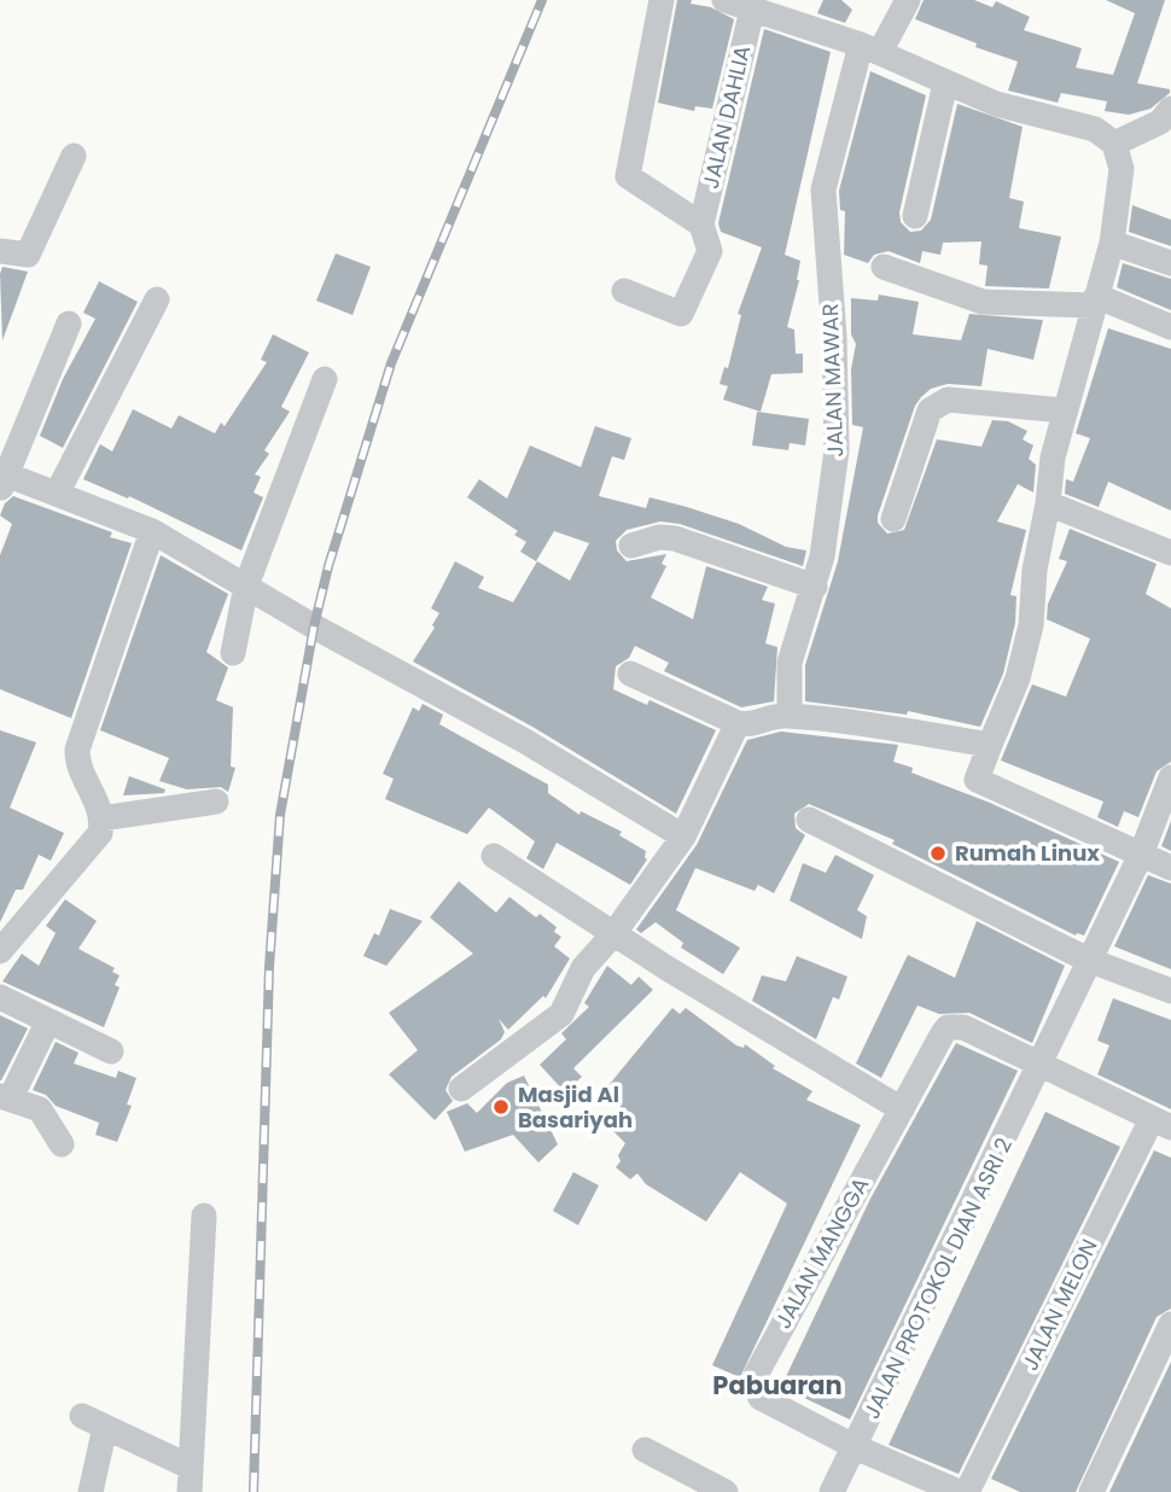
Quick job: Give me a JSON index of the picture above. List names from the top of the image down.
{
  "streets": {
    "street": [
      "JALAN DAHLIA",
      "JALAN MAWAR",
      "JALAN MANGGA",
      "JALAN PROTOKOL DIAN ASRI 2",
      "JALAN MELON"
    ]
  },
  "crossings": [
    ["JALAN MANGGA", "JALAN PROTOKOL DIAN ASRI 2"]
  ],
  "districts": ["Pabuaran"],
  "places": ["Rumah Linux", "Masjid Al Basariyah"]
}
